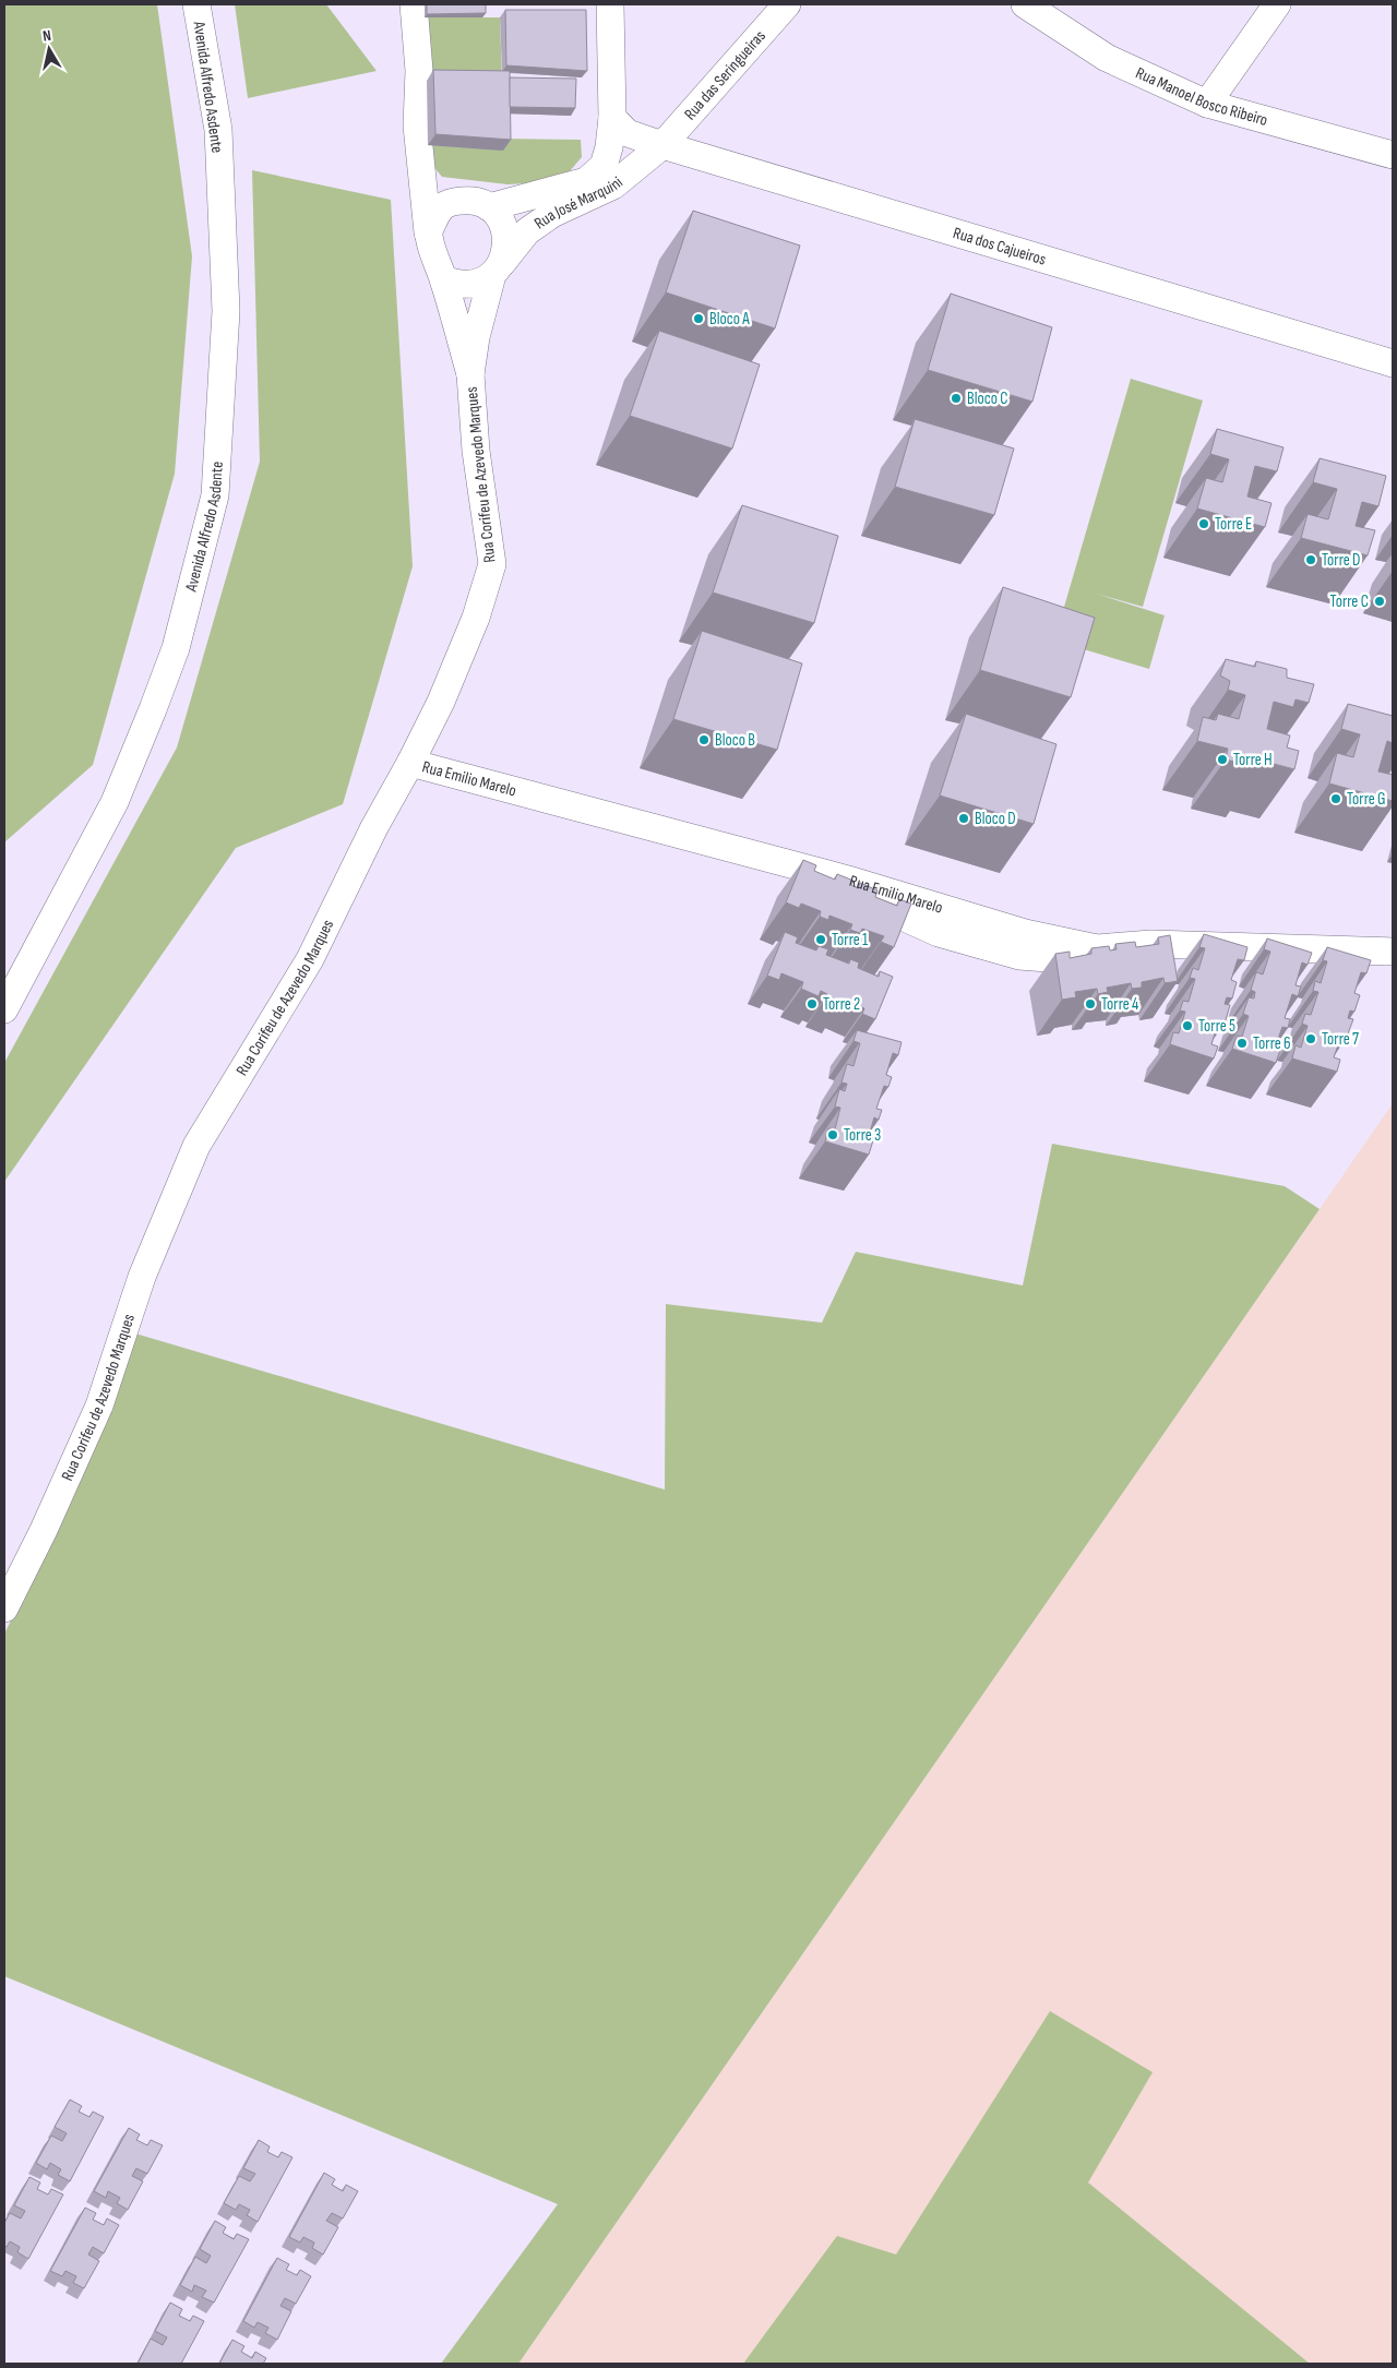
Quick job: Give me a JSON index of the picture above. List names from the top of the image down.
{
  "streets": {
    "street": [
      "Rua das Seringueiras",
      "Avenida Alfredo Asdente",
      "Rua Manoel Bosco Ribeiro",
      "Rua José Marquini",
      "Rua dos Cajueiros",
      "Rua Corifeu de Azevedo Marques",
      "Rua Emilio Marelo"
    ]
  },
  "crossings": [
    ["Rua das Seringueiras", "Rua José Marquini"],
    ["Rua das Seringueiras", "Rua dos Cajueiros"],
    ["Rua José Marquini", "Rua dos Cajueiros"],
    ["Rua Corifeu de Azevedo Marques", "Rua Emilio Marelo"]
  ],
  "places": [
    "Bloco A",
    "Bloco C",
    "Torre E",
    "Torre D",
    "Torre C",
    "Bloco B",
    "Torre H",
    "Torre G",
    "Bloco D",
    "Torre 1",
    "Torre 2",
    "Torre 4",
    "Torre 5",
    "Torre 7",
    "Torre 6",
    "Torre 3"
  ],
  "north": "top"
}
